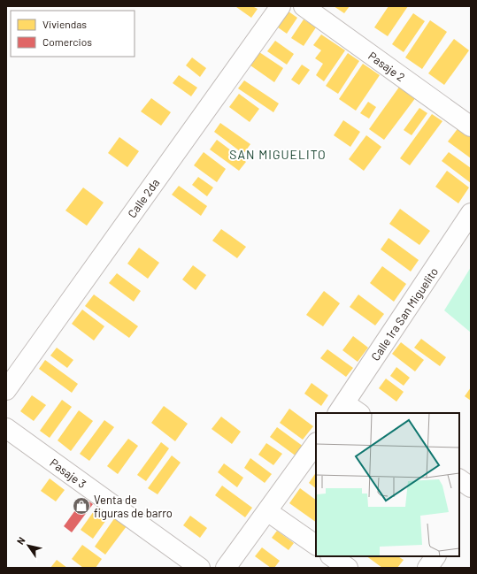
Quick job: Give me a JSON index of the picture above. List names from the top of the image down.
{
  "streets": {
    "street": [
      "Pasaje 2",
      "Calle 2da",
      "Calle 1ra San Miguelito",
      "Pasaje 3"
    ]
  },
  "districts": ["SAN MIGUELITO"],
  "places": {
    "shop": ["Venta de figuras de barro"]
  },
  "legend": ["Viviendas", "Comercios"],
  "north": "top left"
}
